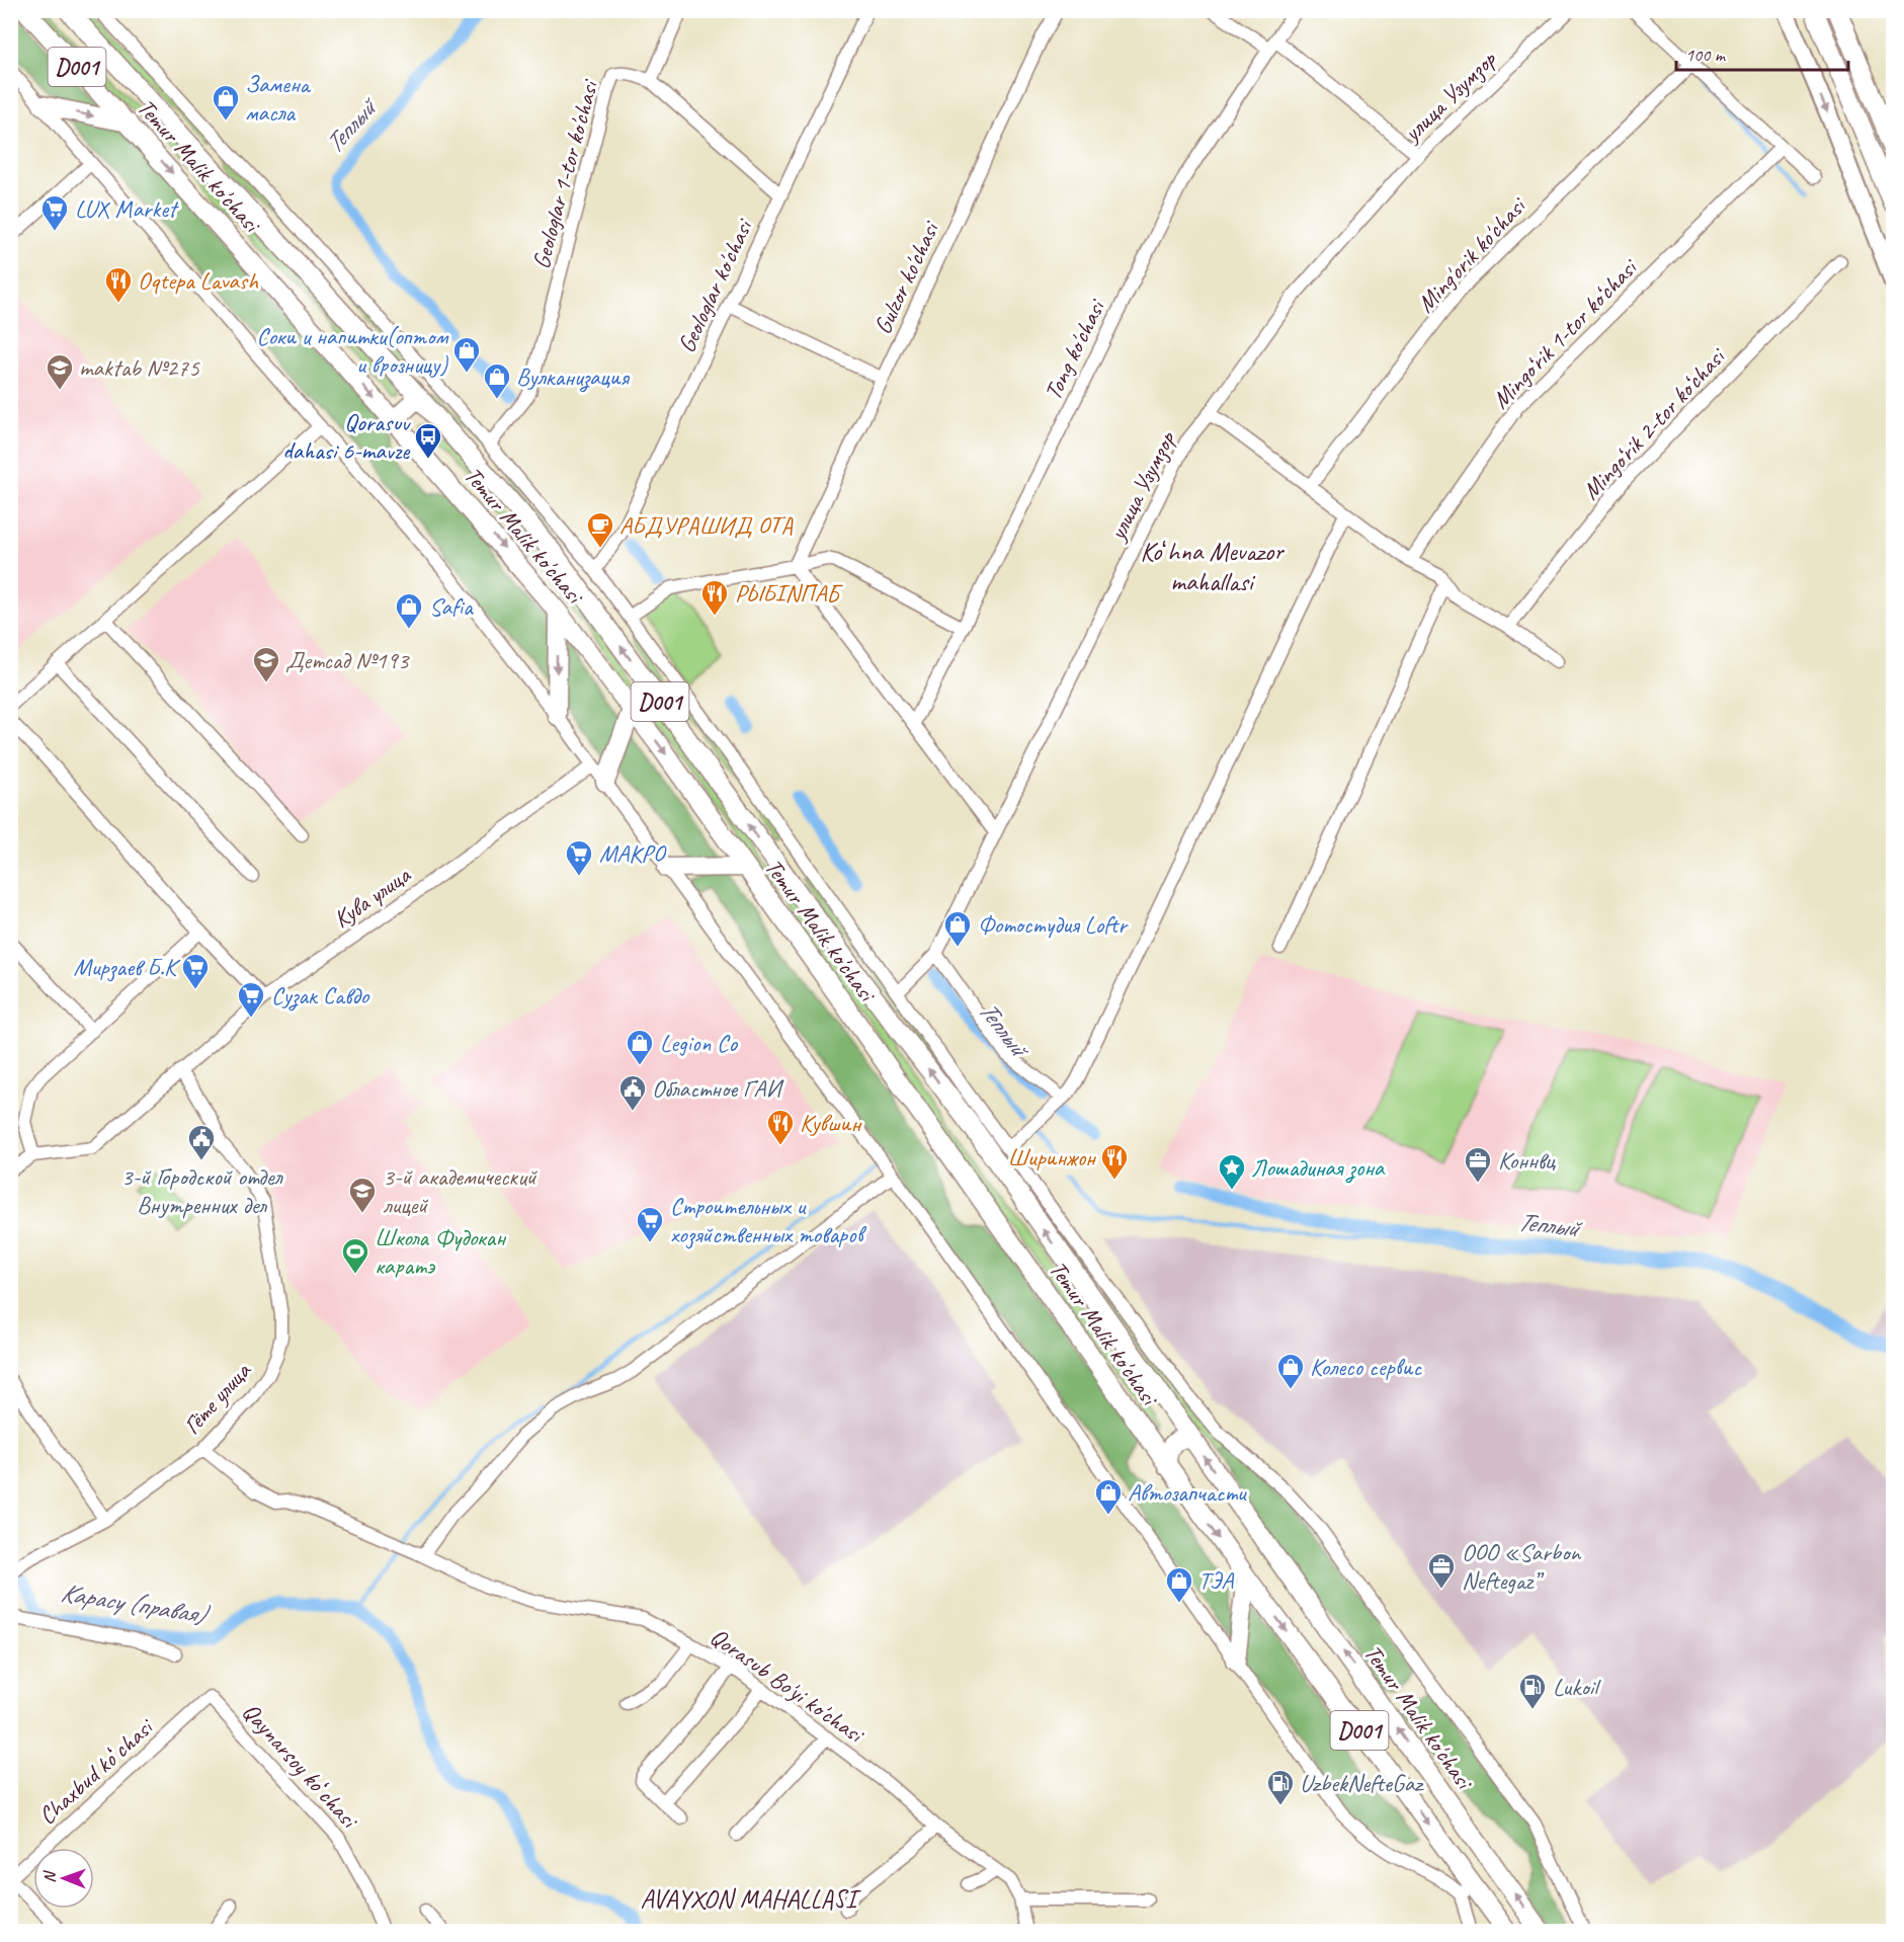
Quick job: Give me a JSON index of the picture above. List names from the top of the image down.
{
  "streets": {
    "highway": ["D001", "Temur Malik ko'chasi"],
    "street": [
      "улица Узумзор",
      "Geologlar 1-tor ko'chasi",
      "Ming'orik ko'chasi",
      "Gulzor ko'chasi",
      "Geologlar ko'chasi",
      "Mingo‘rik 1-tor ko‘chasi",
      "Tong ko'chasi",
      "Mingo‘rik 2-tor ko‘chasi",
      "Кува улица",
      "Гёте улица",
      "Qorasub Bo'yi ko'chasi",
      "Qaynarsoy koʻchasi",
      "Chaxbud koʻchasi"
    ]
  },
  "crossings": [
    ["Geologlar 1-tor ko'chasi", "Geologlar ko'chasi"],
    ["Кува улица", "Гёте улица"],
    ["Гёте улица", "Qorasub Bo'yi ko'chasi"],
    ["Qaynarsoy koʻchasi", "Chaxbud koʻchasi"]
  ],
  "districts": ["Koʻhna Mevazor mahallasi", "AVAYXON MAHALLASI"],
  "water": ["Теплый", "Карасу (правая)"],
  "places": {
    "shop": [
      "Замена масла",
      "Соки и напитки(оптом и врозницу)",
      "Вулканизация",
      "Safia",
      "Фотостудия Loftr",
      "Legion Co",
      "Колесо сервис",
      "Автозапчасти",
      "ТЭА"
    ],
    "supermarket": [
      "LUX Market",
      "МАКРО",
      "Мирзаев Б.К",
      "Сузак Савдо",
      "Строительных и хозяйственных товаров"
    ],
    "restaurant": [
      "Oqtepa Lavash",
      "РЫБINПАБ",
      "Кувшин",
      "Ширинжон"
    ],
    "school or university": ["maktab №275", "Детсад №193", "3-й академический лицей"],
    "bus stop": ["Qorasuv dahasi 6-mavze"],
    "cafe": ["АБДУРАШИД ОТА"],
    "public building": ["Областное ГАИ", "3-й Городской отдел Внутренних дел"],
    "office": ["Коннвц", "ООО «Sarbon Neftegaz”"],
    "place": ["Лошадиная зона"],
    "sports": ["Школа Фудокан каратэ"],
    "fuel station": ["Lukoil", "UzbekNefteGaz"]
  },
  "scale_bar": "100 m",
  "north": "left"
}
